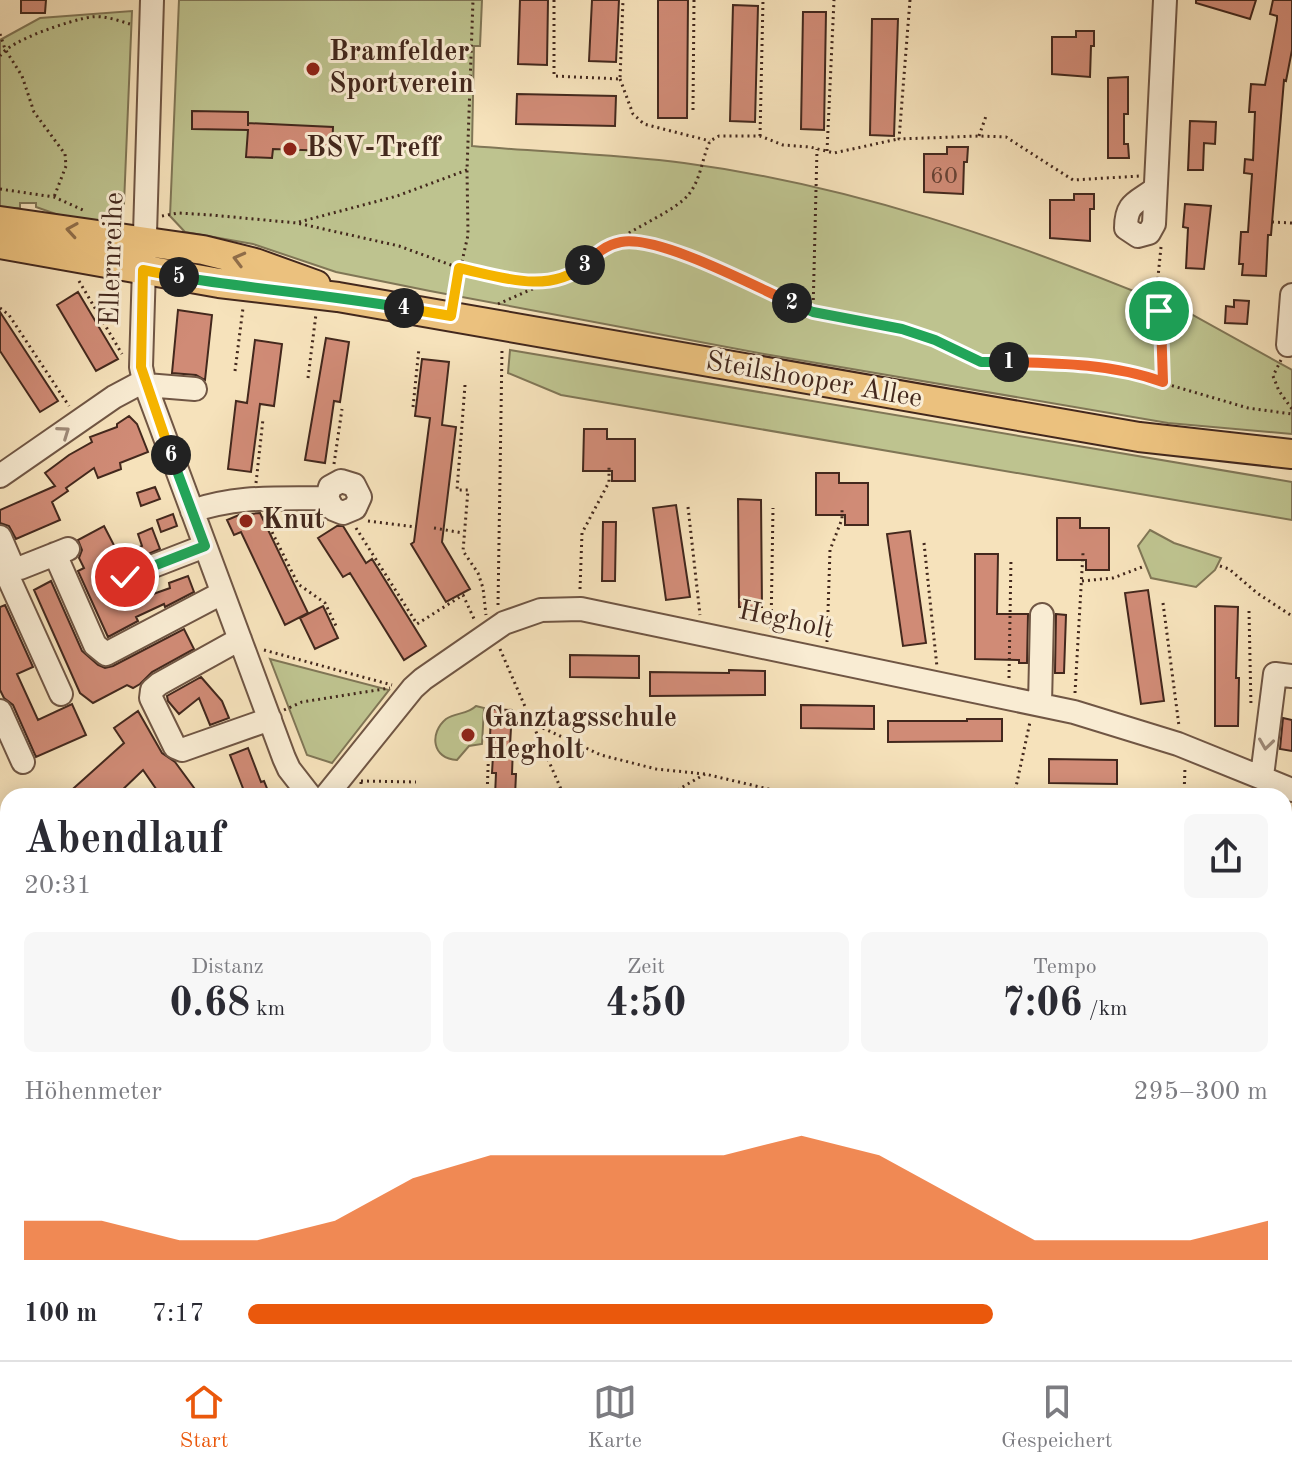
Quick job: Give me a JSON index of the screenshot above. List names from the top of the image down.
{
  "streets": {
    "main road": ["Steilshooper Allee"],
    "street": ["Ellernreihe", "Hegholt"]
  },
  "crossings": [
    ["Ellernreihe", "Steilshooper Allee"]
  ],
  "places": [
    "Bramfelder Sportverein",
    "BSV-Treff",
    "Knut",
    "Ganztagsschule Hegholt"
  ],
  "house_numbers": ["60"],
  "page": {
    "pins": [
      "3",
      "5",
      "2",
      "4",
      "1",
      "6"
    ],
    "heading": ["Abendlauf", "20:31"],
    "stats": [
      ["Distanz", "0.68 km"],
      ["Zeit", "4:50"],
      ["Tempo", "7:06 /km"]
    ],
    "chart": ["Höhenmeter", "295–300 m"],
    "list": [
      {
        "name": "100 m",
        "note": "7:17"
      }
    ],
    "tabs": ["Start", "Karte", "Gespeichert"]
  }
}
